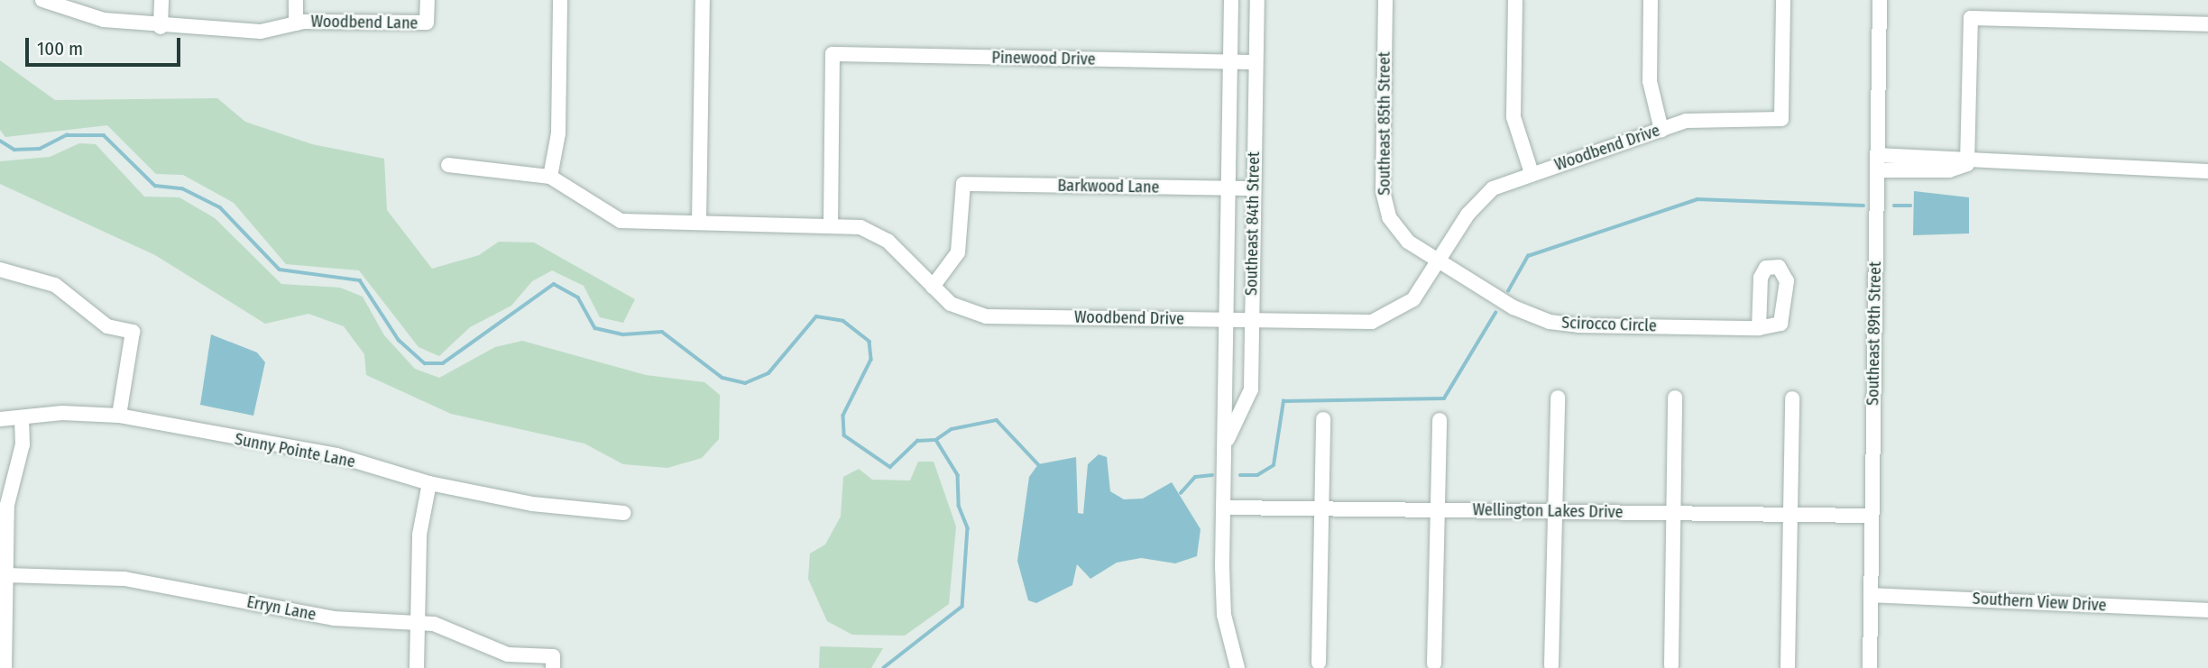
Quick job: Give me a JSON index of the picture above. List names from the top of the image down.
{
  "streets": {
    "street": [
      "Woodbend Lane",
      "Pinewood Drive",
      "Southeast 85th Street",
      "Woodbend Drive",
      "Barkwood Lane",
      "Southeast 84th Street",
      "Scirocco Circle",
      "Southeast 89th Street",
      "Sunny Pointe Lane",
      "Wellington Lakes Drive",
      "Southern View Drive",
      "Erryn Lane"
    ]
  },
  "crossings": [
    ["Pinewood Drive", "Woodbend Drive"],
    ["Pinewood Drive", "Southeast 84th Street"],
    ["Southeast 85th Street", "Woodbend Drive"],
    ["Southeast 85th Street", "Scirocco Circle"],
    ["Woodbend Drive", "Barkwood Lane"],
    ["Woodbend Drive", "Southeast 84th Street"],
    ["Woodbend Drive", "Scirocco Circle"],
    ["Barkwood Lane", "Southeast 84th Street"],
    ["Southeast 84th Street", "Wellington Lakes Drive"],
    ["Southeast 89th Street", "Wellington Lakes Drive"],
    ["Southeast 89th Street", "Southern View Drive"]
  ],
  "scale_bar": "100 m"
}
